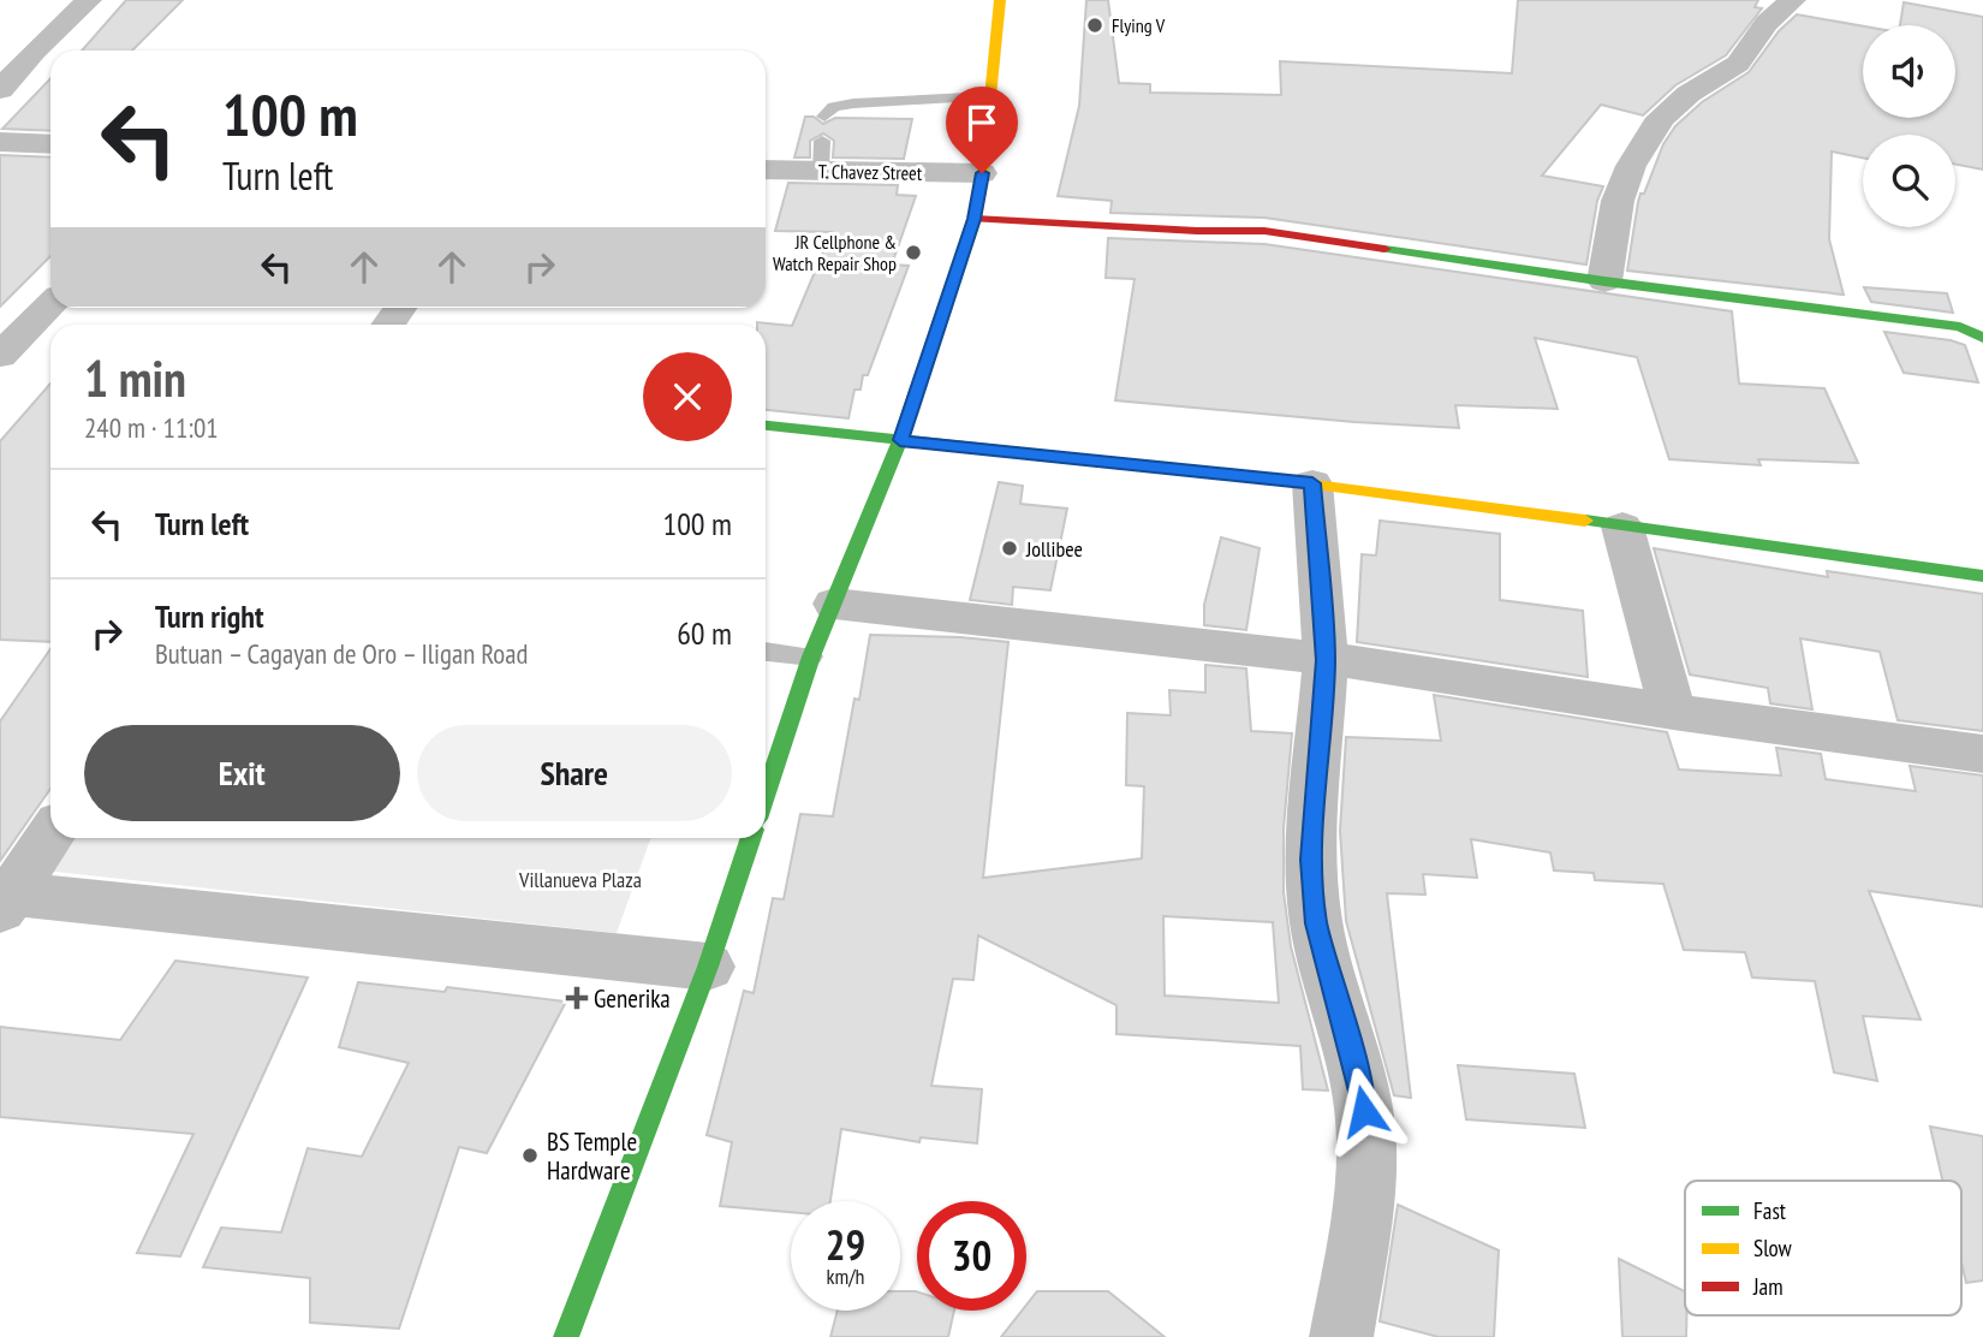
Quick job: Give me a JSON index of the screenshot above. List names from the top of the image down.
{
  "streets": {
    "street": ["T. Chavez Street"]
  },
  "parks": ["Villanueva Plaza"],
  "places": {
    "other": [
      "Flying V",
      "JR Cellphone & Watch Repair Shop",
      "Jollibee",
      "BS Temple Hardware"
    ],
    "health": ["Generika"]
  },
  "legend": ["Fast", "Slow", "Jam"],
  "page": {
    "turn": ["100 m", "Turn left"],
    "heading": ["1 min", "240 m · 11:01"],
    "list": [
      {
        "name": "Turn left",
        "value": "100 m"
      },
      {
        "name": "Turn right",
        "note": "Butuan – Cagayan de Oro – Iligan Road",
        "value": "60 m"
      }
    ],
    "buttons": ["Exit", "Share"],
    "speed": "29 km/h",
    "limit": "30"
  }
}
